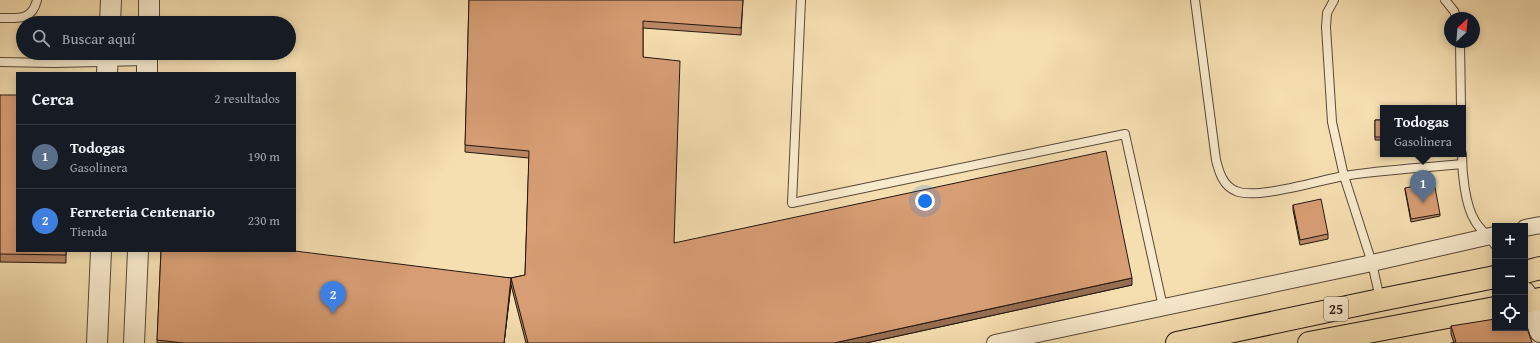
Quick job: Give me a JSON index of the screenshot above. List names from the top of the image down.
{
  "streets": {
    "main road": ["25"]
  },
  "north": "top right",
  "page": {
    "search": "Buscar aquí",
    "heading": ["Cerca", "2 resultados"],
    "popup": ["Todogas", "Gasolinera"],
    "list": [
      {
        "mark": "1",
        "name": "Todogas",
        "note": "Gasolinera",
        "value": "190 m"
      },
      {
        "mark": "2",
        "name": "Ferreteria Centenario",
        "note": "Tienda",
        "value": "230 m"
      }
    ],
    "pins": ["1", "2"],
    "map_buttons": ["+", "−"]
  }
}
